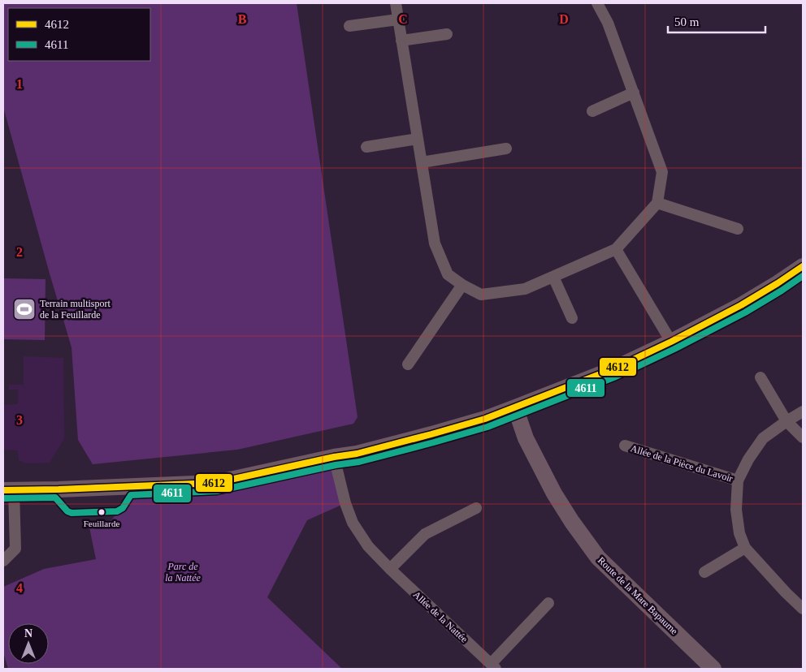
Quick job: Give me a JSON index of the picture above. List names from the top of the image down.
{
  "streets": {
    "street": ["Allée de la Pièce du Lavoir", "Route de la Mare Bapaume", "Allée de la Nattée"]
  },
  "parks": ["Parc de la Nattée"],
  "places": {
    "sports": ["Terrain multisport de la Feuillarde"],
    "other": ["Feuillarde"]
  },
  "lines": ["transit line 4612", "transit line 4611"],
  "legend": ["4612", "4611"],
  "scale_bar": "50 m",
  "north": "top",
  "grid": {
    "columns": ["B", "C", "D"],
    "rows": [
      "1",
      "2",
      "3",
      "4"
    ]
  }
}
